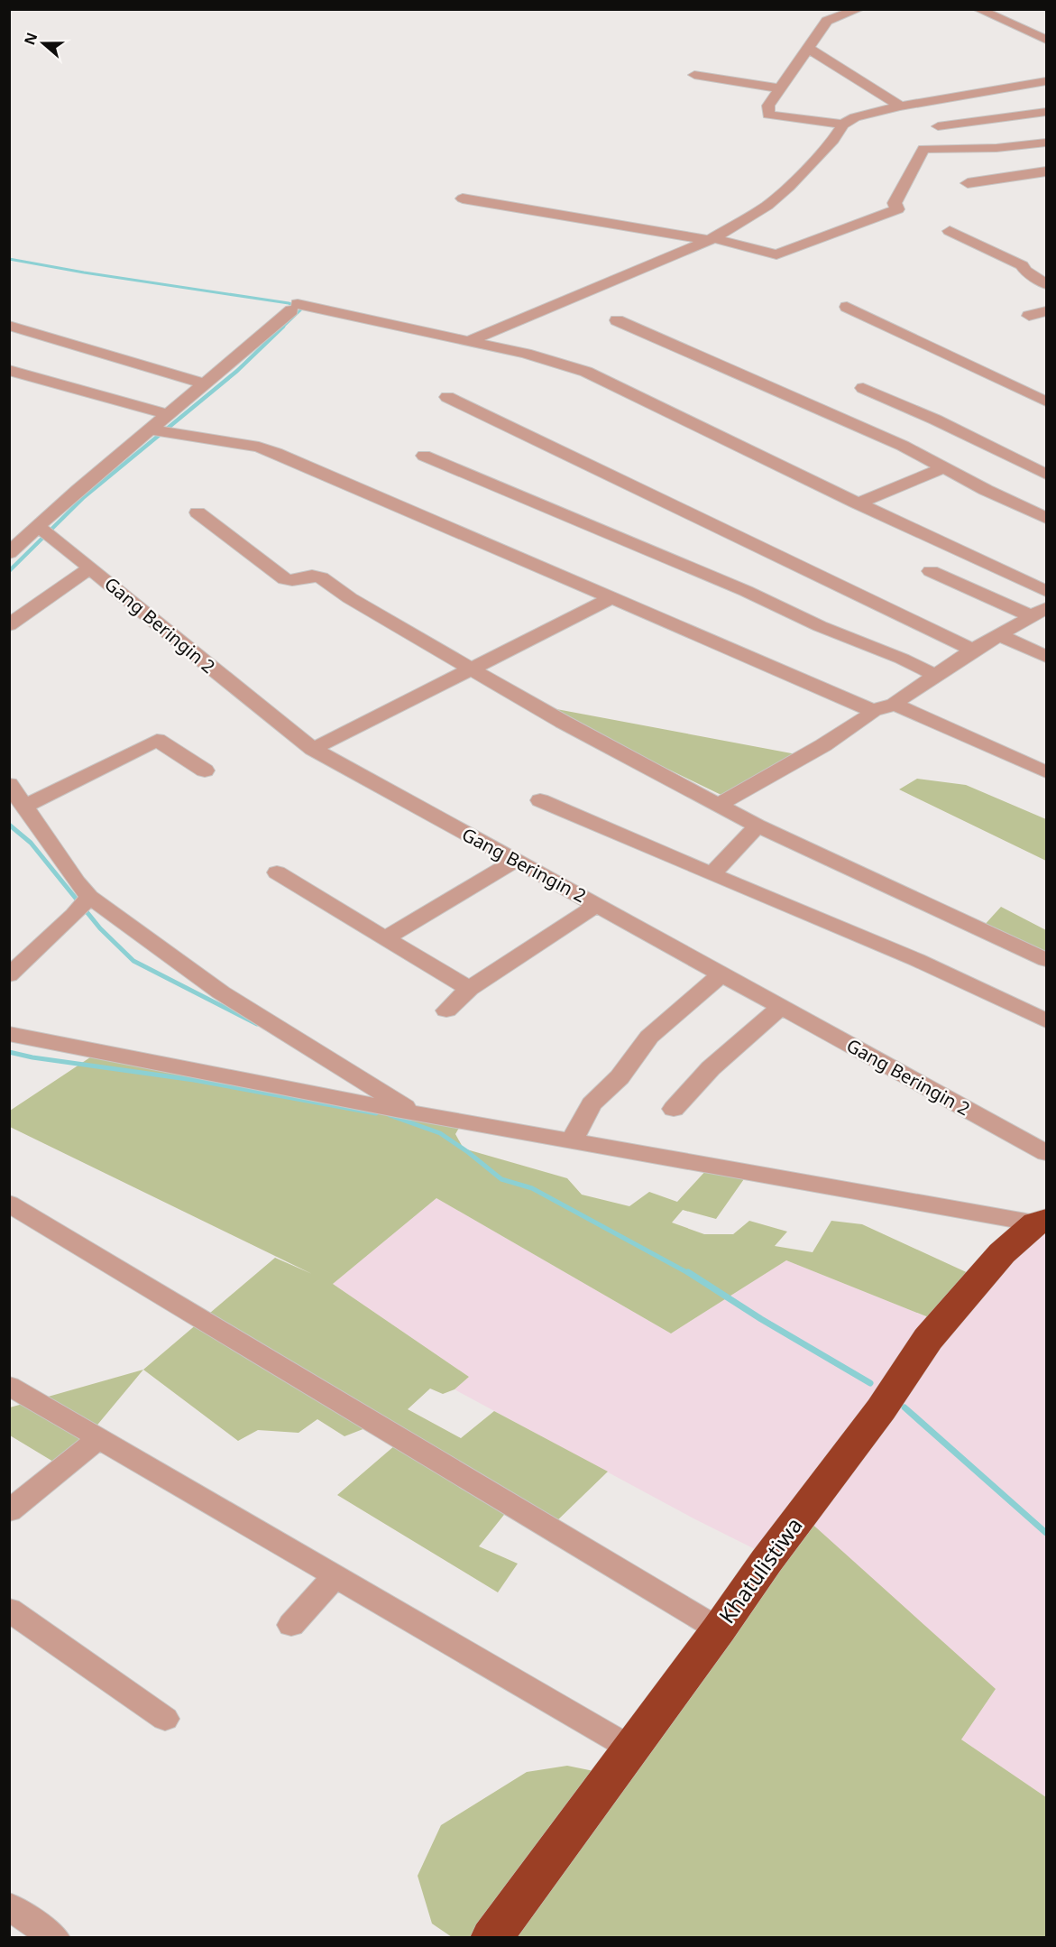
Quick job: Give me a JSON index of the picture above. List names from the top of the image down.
{
  "streets": {
    "highway": ["Khatulistiwa"],
    "street": ["Gang Beringin 2"]
  },
  "north": "left"
}
